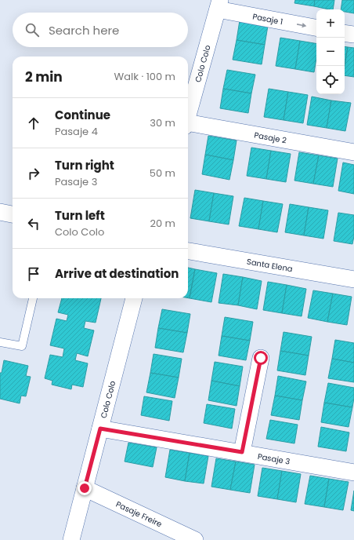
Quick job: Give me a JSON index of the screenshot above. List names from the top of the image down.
{
  "streets": {
    "street": [
      "Pasaje 1",
      "Colo Colo",
      "Pasaje 2",
      "Santa Elena",
      "Pasaje 3",
      "Pasaje Freire"
    ]
  },
  "crossings": [
    ["Pasaje 1", "Colo Colo"],
    ["Colo Colo", "Pasaje 3"],
    ["Colo Colo", "Pasaje Freire"]
  ],
  "one_way": ["Pasaje 1"],
  "page": {
    "map_buttons": ["+", "−"],
    "search": "Search here",
    "heading": ["2 min", "Walk · 100 m"],
    "list": [
      ["Continue", "Pasaje 4", "30 m"],
      ["Turn right", "Pasaje 3", "50 m"],
      ["Turn left", "Colo Colo", "20 m"],
      "Arrive at destination"
    ]
  }
}
